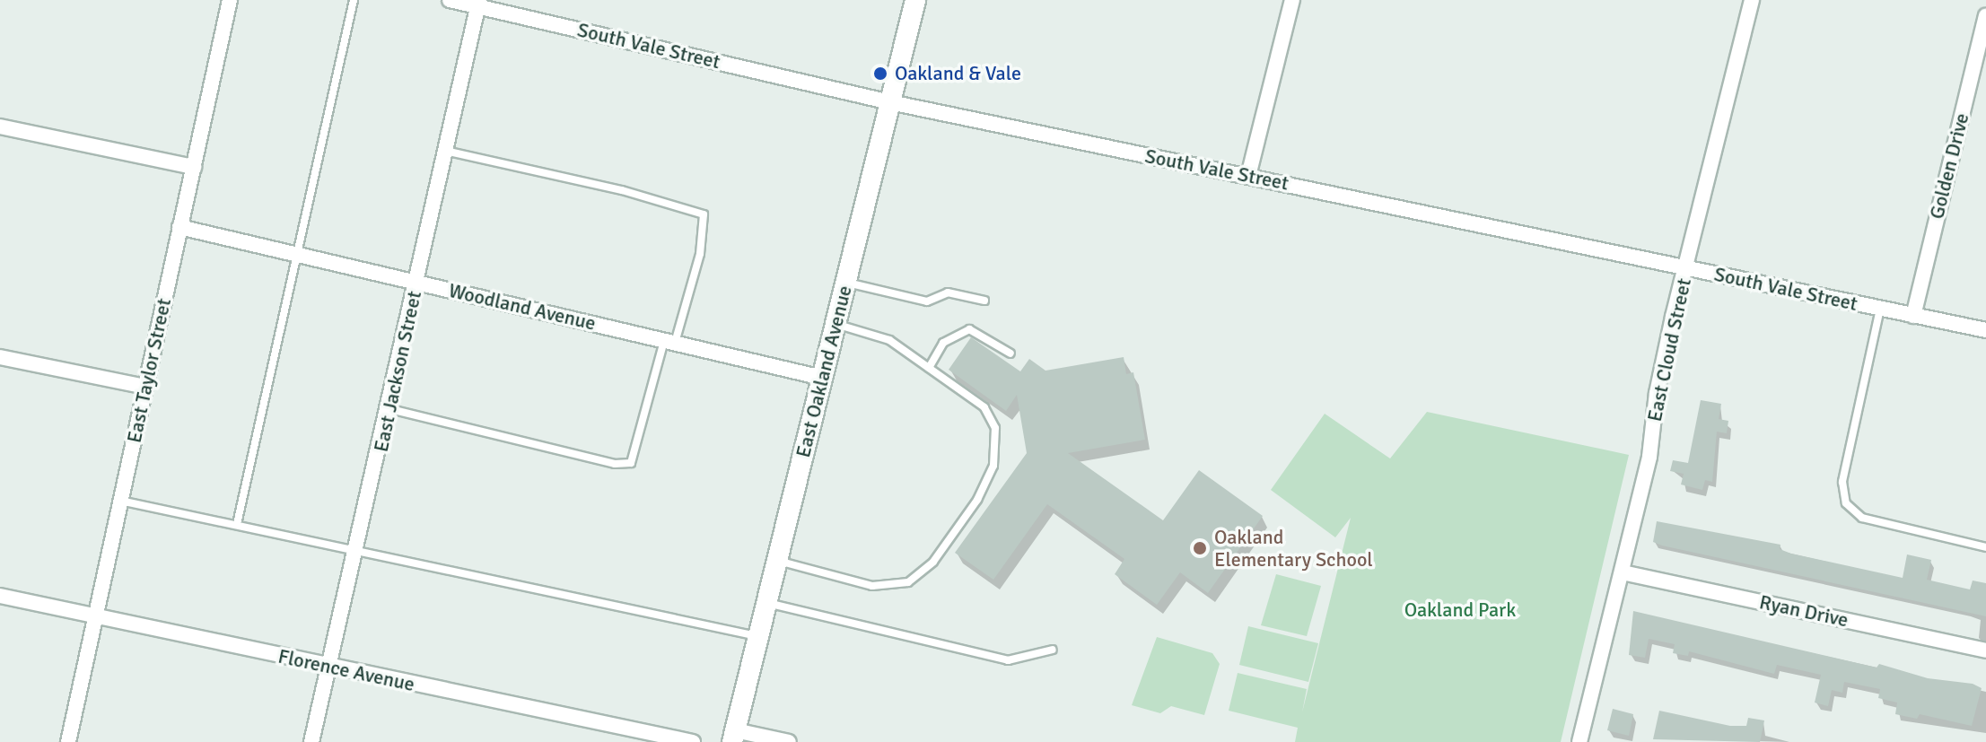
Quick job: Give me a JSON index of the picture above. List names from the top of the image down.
{
  "streets": {
    "main road": ["East Oakland Avenue"],
    "street": [
      "South Vale Street",
      "Golden Drive",
      "Woodland Avenue",
      "East Cloud Street",
      "East Taylor Street",
      "East Jackson Street",
      "Ryan Drive",
      "Florence Avenue"
    ]
  },
  "crossings": [
    ["South Vale Street", "Golden Drive"],
    ["South Vale Street", "East Cloud Street"],
    ["South Vale Street", "East Jackson Street"],
    ["South Vale Street", "East Oakland Avenue"],
    ["Woodland Avenue", "East Taylor Street"],
    ["Woodland Avenue", "East Jackson Street"],
    ["Woodland Avenue", "East Oakland Avenue"],
    ["East Cloud Street", "Ryan Drive"],
    ["East Taylor Street", "Florence Avenue"],
    ["East Jackson Street", "Florence Avenue"]
  ],
  "parks": ["Oakland Park"],
  "places": ["Oakland & Vale", "Oakland Elementary School"]
}
